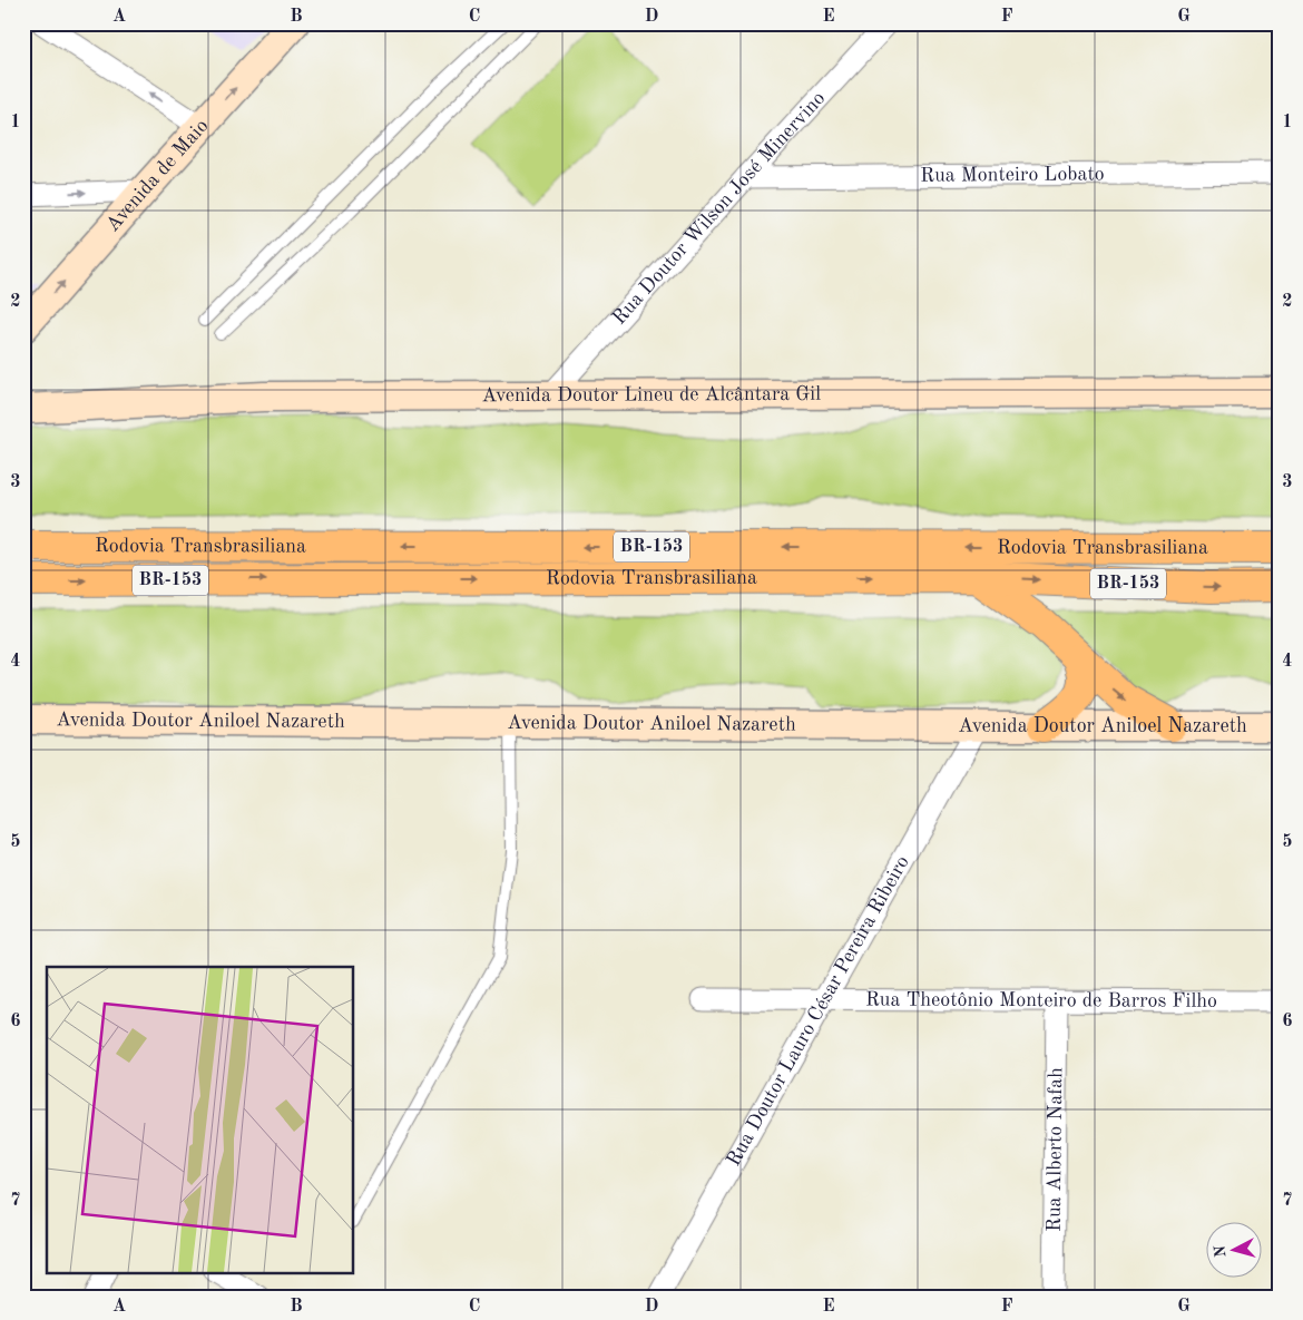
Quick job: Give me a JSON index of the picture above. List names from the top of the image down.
{
  "streets": {
    "highway": ["Rodovia Transbrasiliana", "BR-153"],
    "main road": ["Avenida de Maio", "Avenida Doutor Lineu de Alcântara Gil", "Avenida Doutor Aniloel Nazareth"],
    "street": [
      "Rua Monteiro Lobato",
      "Rua Doutor Wilson José Minervino",
      "Rua Theotônio Monteiro de Barros Filho",
      "Rua Doutor Lauro César Pereira Ribeiro",
      "Rua Alberto Nafah"
    ]
  },
  "crossings": [
    ["Rua Monteiro Lobato", "Rua Doutor Wilson José Minervino"],
    ["Rua Doutor Wilson José Minervino", "Avenida Doutor Lineu de Alcântara Gil"],
    ["Avenida Doutor Aniloel Nazareth", "Rua Doutor Lauro César Pereira Ribeiro"],
    ["Rua Theotônio Monteiro de Barros Filho", "Rua Doutor Lauro César Pereira Ribeiro"],
    ["Rua Theotônio Monteiro de Barros Filho", "Rua Alberto Nafah"]
  ],
  "one_way": ["Avenida de Maio"],
  "north": "left",
  "grid": {
    "columns": [
      "A",
      "B",
      "C",
      "D",
      "E",
      "F",
      "G"
    ],
    "rows": [
      "1",
      "2",
      "3",
      "4",
      "5",
      "6",
      "7"
    ]
  }
}
